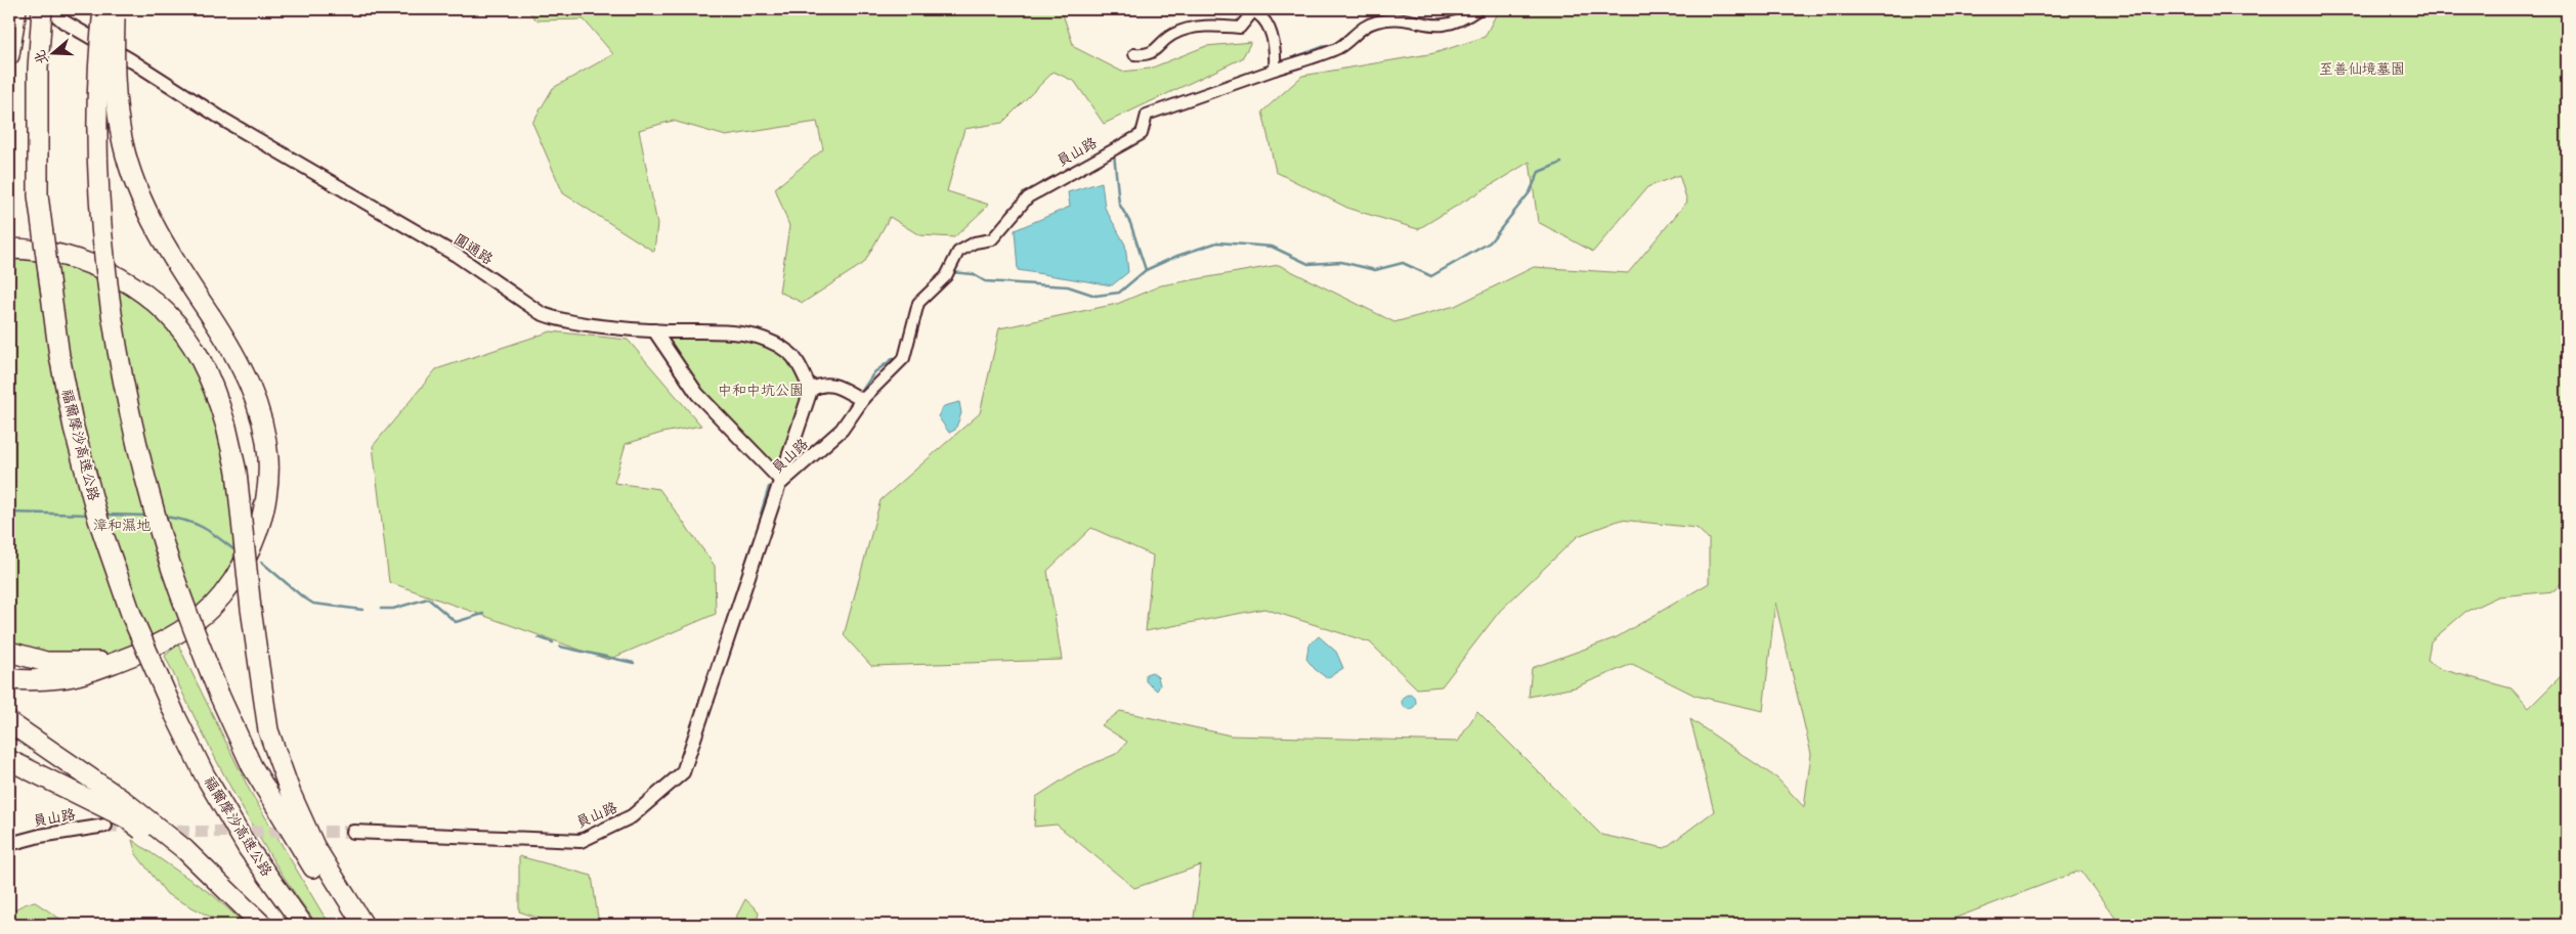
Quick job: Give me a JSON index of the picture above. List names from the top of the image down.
{
  "streets": {
    "highway": ["福爾摩沙高速公路"],
    "street": ["員山路", "圓通路"]
  },
  "parks": ["至善仙境墓園", "中和中坑公園", "漳和濕地"],
  "north": "left"
}
